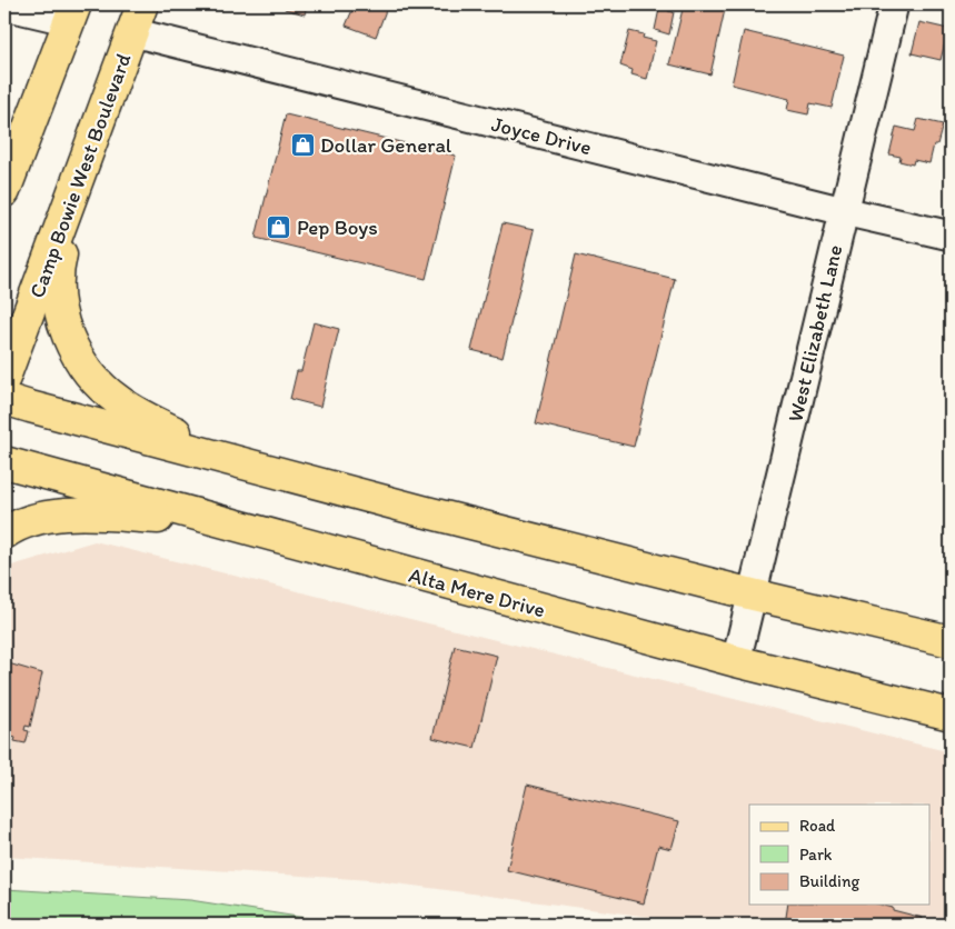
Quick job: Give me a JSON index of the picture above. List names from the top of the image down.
{
  "streets": {
    "main road": ["Camp Bowie West Boulevard", "Alta Mere Drive"],
    "street": ["Joyce Drive", "West Elizabeth Lane"]
  },
  "crossings": [
    ["Joyce Drive", "Camp Bowie West Boulevard"],
    ["Joyce Drive", "West Elizabeth Lane"],
    ["West Elizabeth Lane", "Alta Mere Drive"]
  ],
  "places": {
    "shop": ["Dollar General", "Pep Boys"]
  },
  "legend": ["Road", "Park", "Building"]
}
